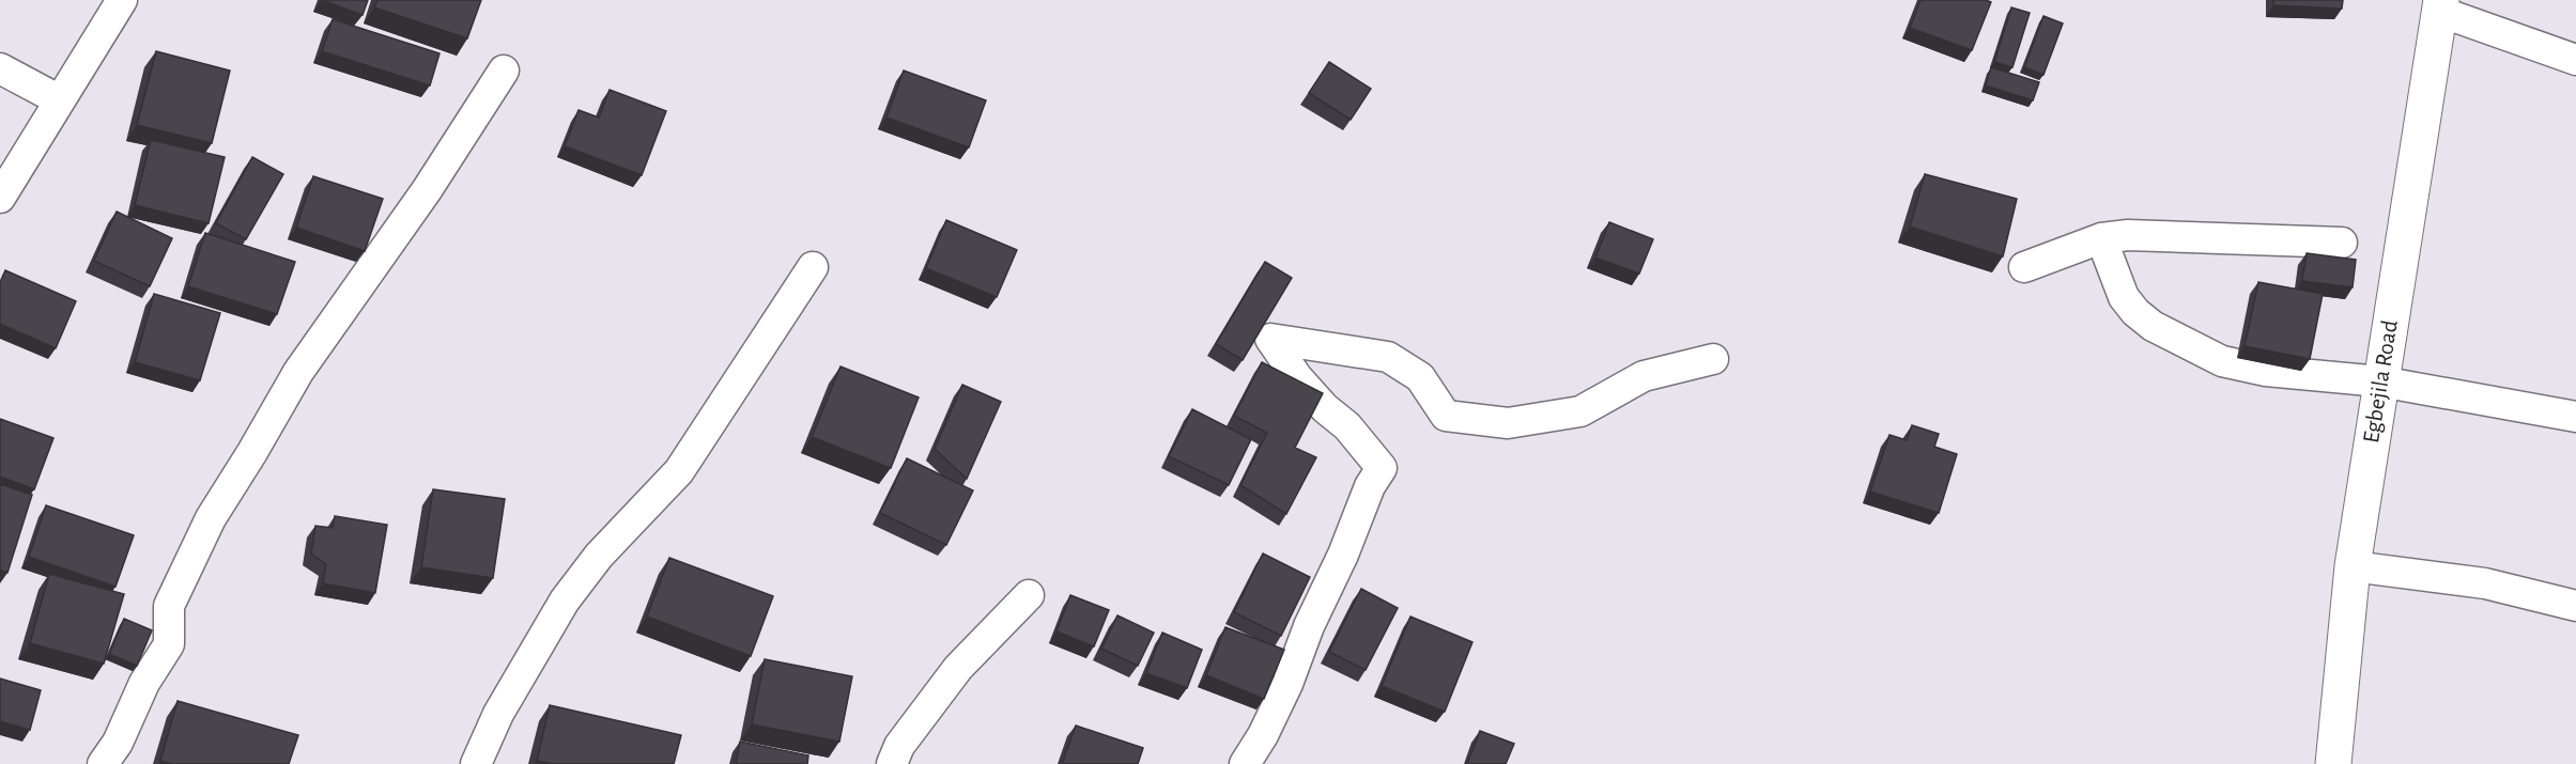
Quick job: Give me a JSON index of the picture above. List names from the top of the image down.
{
  "streets": {
    "street": ["Egbejila Road"]
  }
}
